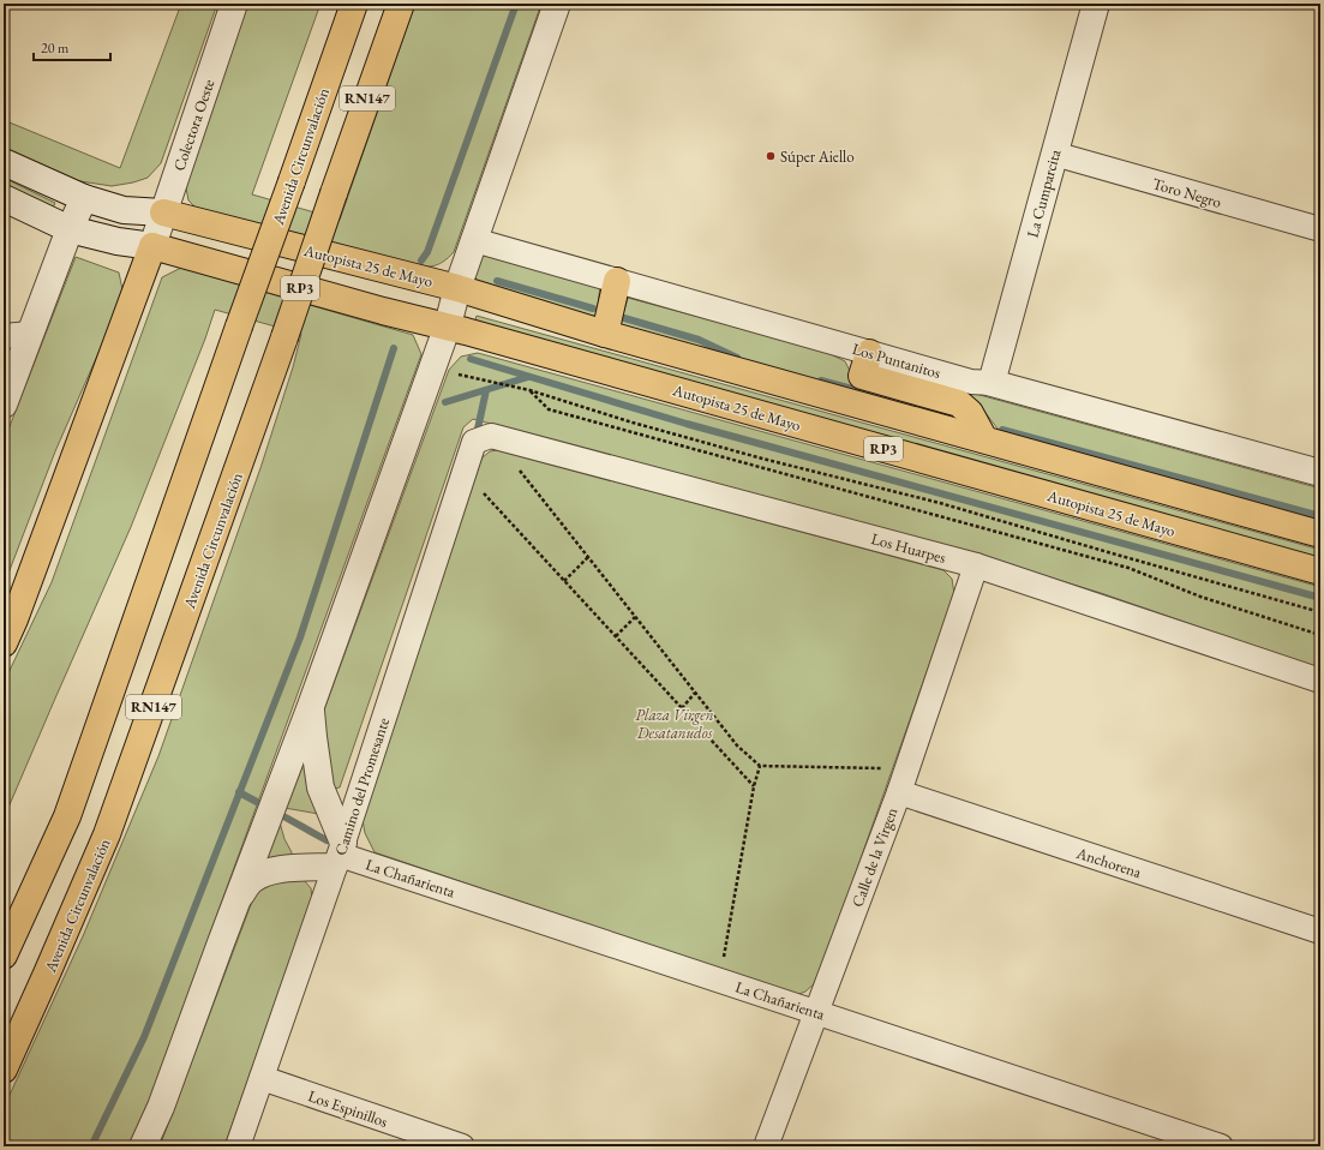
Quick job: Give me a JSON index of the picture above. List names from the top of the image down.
{
  "streets": {
    "main road": [
      "RN147",
      "Avenida Circunvalación",
      "Autopista 25 de Mayo",
      "RP3"
    ],
    "street": [
      "Colectora Oeste",
      "Toro Negro",
      "La Cumparcita",
      "Los Puntanitos",
      "Los Huarpes",
      "Camino del Promesante",
      "Calle de la Virgen",
      "Anchorena",
      "La Chañarienta",
      "Los Espinillos"
    ]
  },
  "crossings": [
    ["Colectora Oeste", "Autopista 25 de Mayo"],
    ["Colectora Oeste", "RP3"],
    ["Toro Negro", "La Cumparcita"],
    ["La Cumparcita", "Los Puntanitos"],
    ["Autopista 25 de Mayo", "RP3"],
    ["Los Huarpes", "Camino del Promesante"],
    ["Los Huarpes", "Calle de la Virgen"],
    ["Camino del Promesante", "La Chañarienta"],
    ["Camino del Promesante", "Los Espinillos"],
    ["Calle de la Virgen", "Anchorena"],
    ["Calle de la Virgen", "La Chañarienta"]
  ],
  "parks": ["Plaza Virgen Desatanudos"],
  "places": ["Súper Aiello"],
  "scale_bar": "20 m"
}
